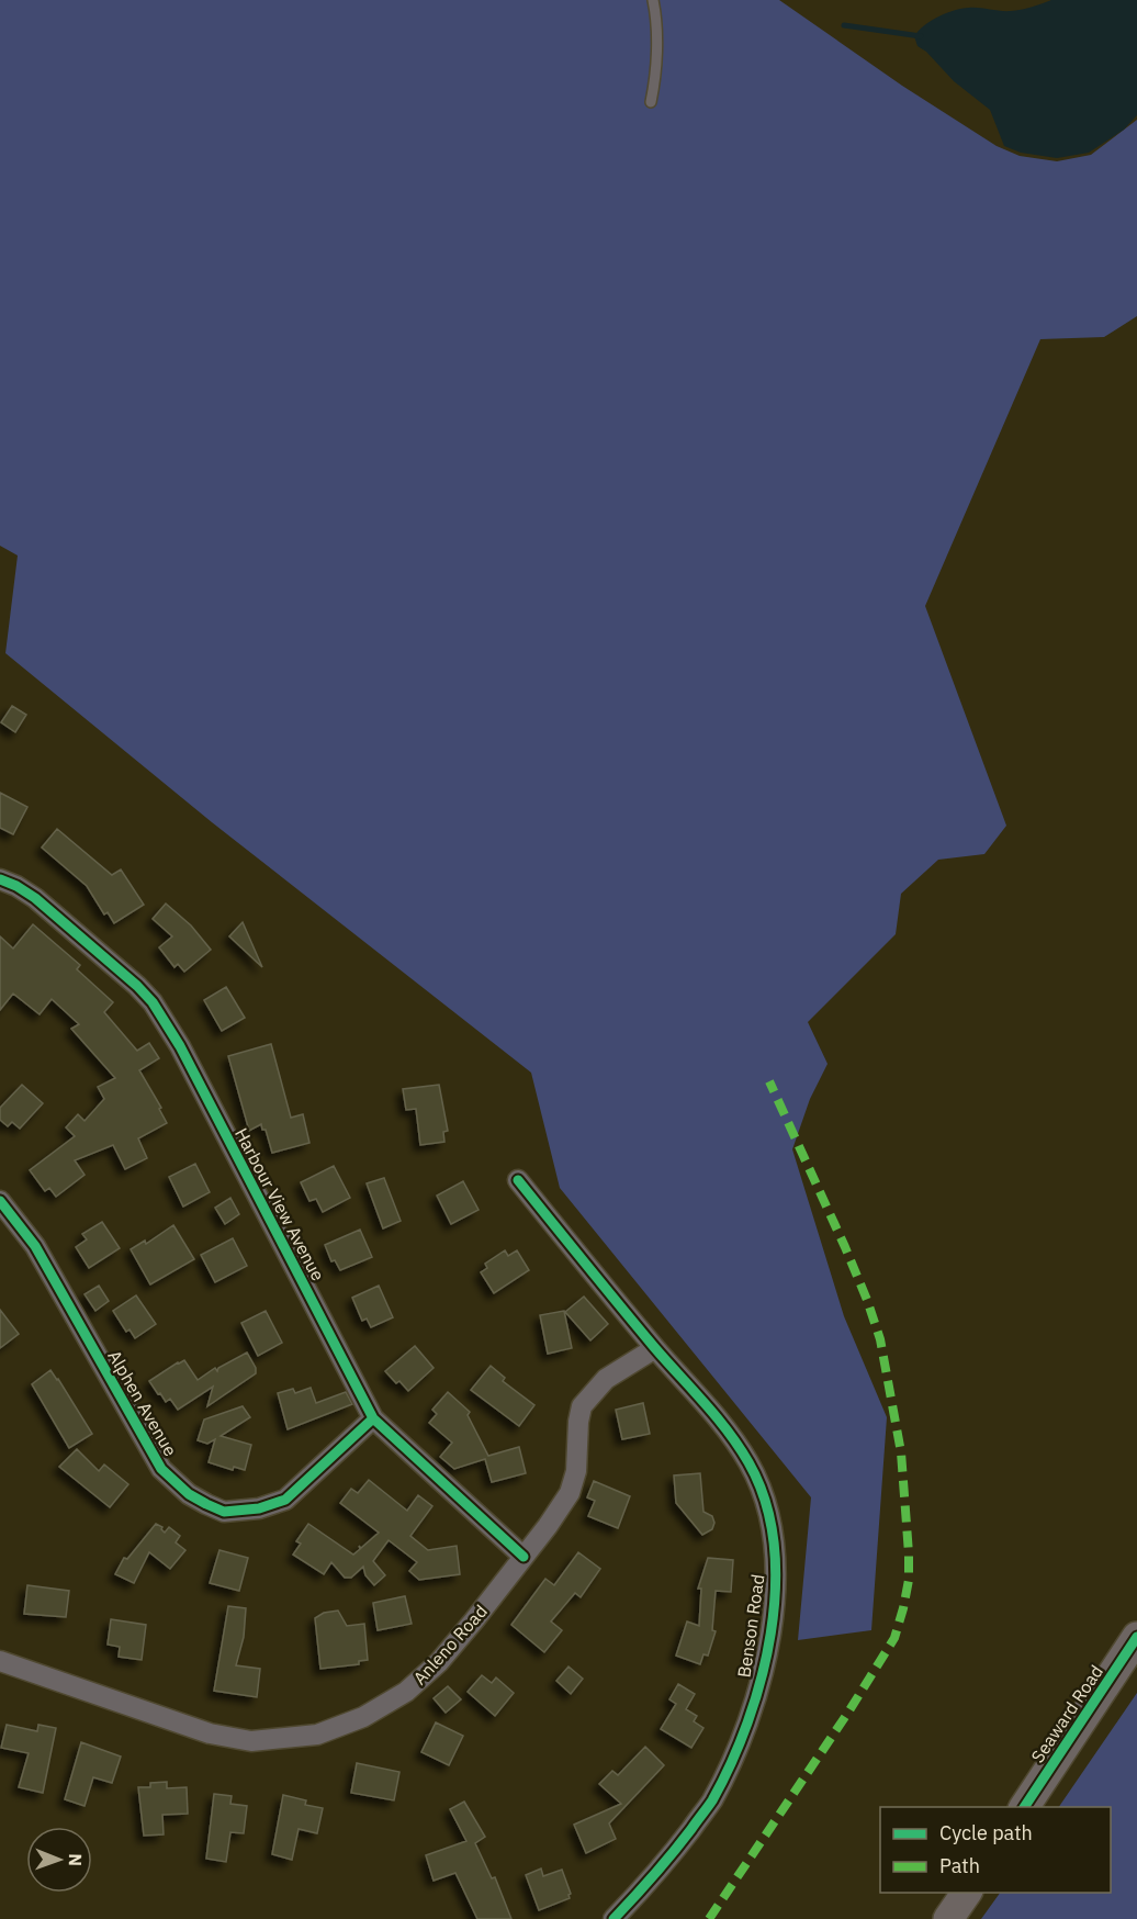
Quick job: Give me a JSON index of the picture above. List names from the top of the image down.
{
  "streets": {
    "street": [
      "Harbour View Avenue",
      "Alphen Avenue",
      "Benson Road",
      "Anleno Road",
      "Seaward Road"
    ]
  },
  "crossings": [
    ["Harbour View Avenue", "Alphen Avenue"],
    ["Harbour View Avenue", "Anleno Road"],
    ["Benson Road", "Anleno Road"]
  ],
  "legend": ["Cycle path", "Path"],
  "north": "right"
}
